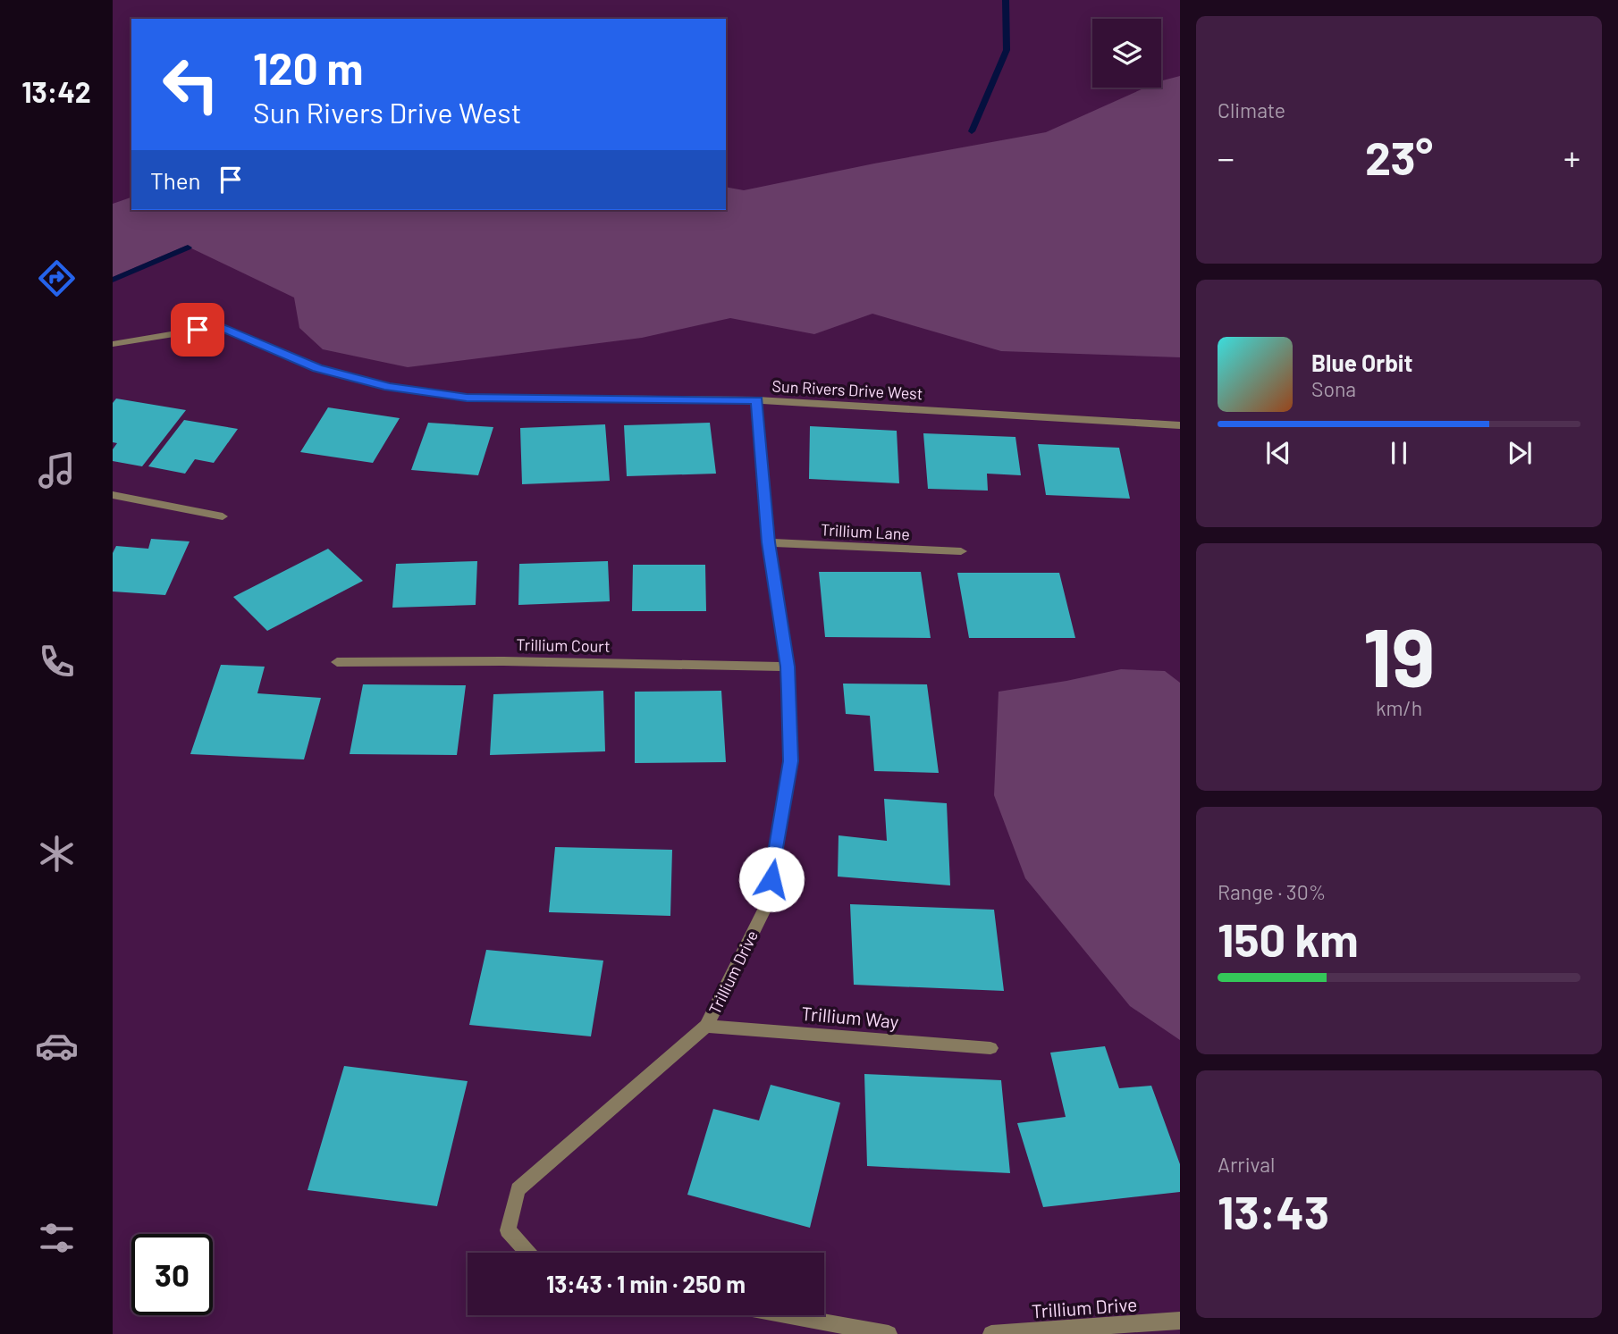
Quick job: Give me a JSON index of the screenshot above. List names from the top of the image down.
{
  "streets": {
    "street": [
      "Sun Rivers Drive West",
      "Trillium Lane",
      "Trillium Court",
      "Trillium Drive",
      "Trillium Way"
    ]
  },
  "crossings": [
    ["Sun Rivers Drive West", "Trillium Drive"],
    ["Trillium Lane", "Trillium Drive"],
    ["Trillium Court", "Trillium Drive"],
    ["Trillium Drive", "Trillium Way"]
  ],
  "page": {
    "tabs": "13:42",
    "tile": [
      "Climate",
      ["19", "km/h"],
      ["Range · 30%", "150 km"],
      ["Arrival", "13:43"]
    ],
    "turn": ["120 m", "Sun Rivers Drive West"],
    "heat": ["−", "23°", "+"],
    "then": "Then",
    "song": ["Blue Orbit", "Sona"],
    "limit": "30",
    "trip": "13:43 · 1 min · 250 m"
  }
}
